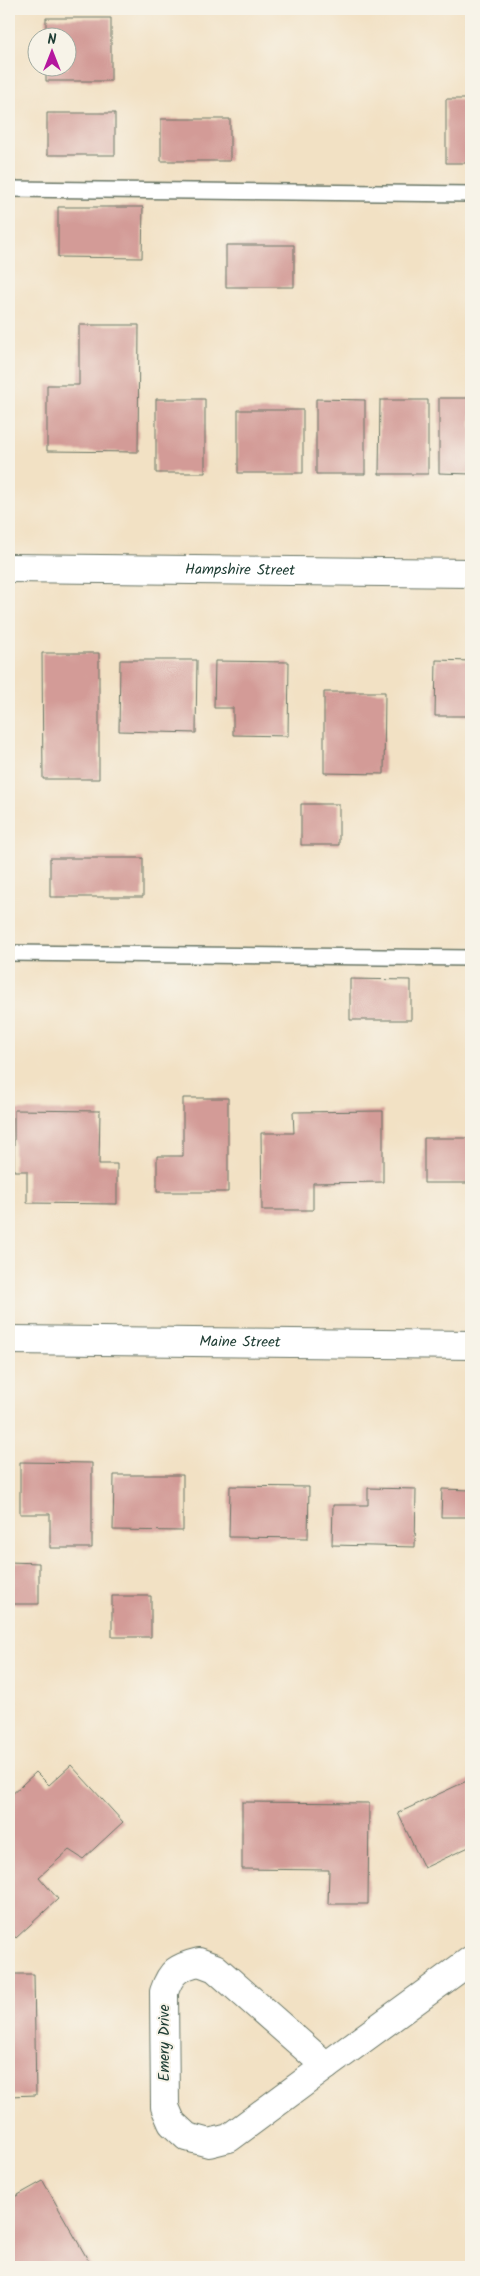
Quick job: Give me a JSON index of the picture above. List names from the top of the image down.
{
  "streets": {
    "street": ["Hampshire Street", "Maine Street", "Emery Drive"]
  },
  "north": "top"
}
